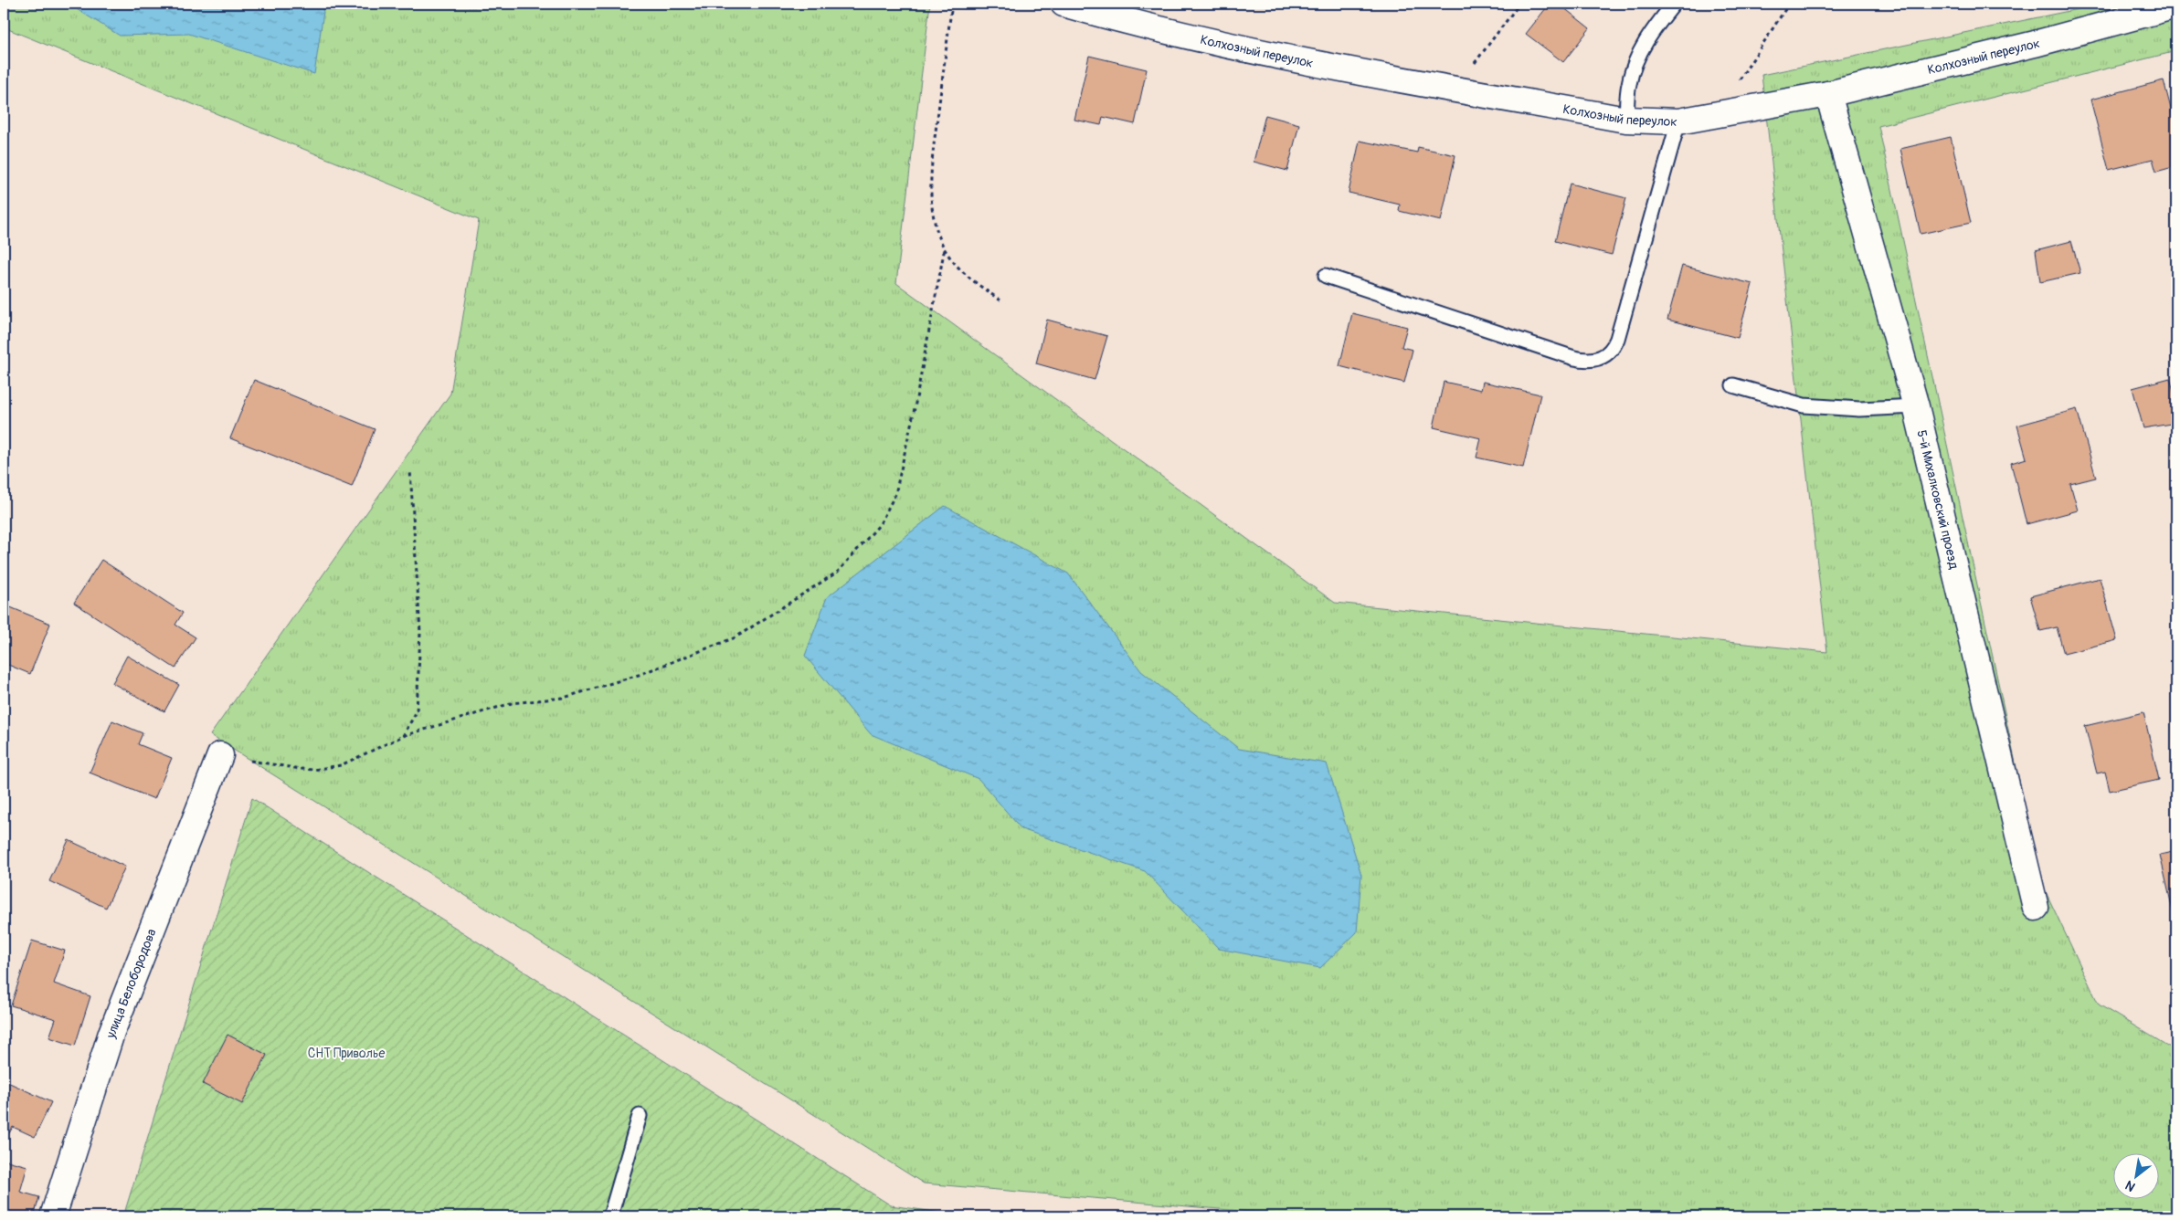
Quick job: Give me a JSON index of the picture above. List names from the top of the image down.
{
  "streets": {
    "street": ["Колхозный переулок", "5-й Михалковский проезд", "улица Белобородова"]
  },
  "crossings": [
    ["Колхозный переулок", "5-й Михалковский проезд"]
  ],
  "parks": ["СНТ Приволье"],
  "north": "bottom left"
}
